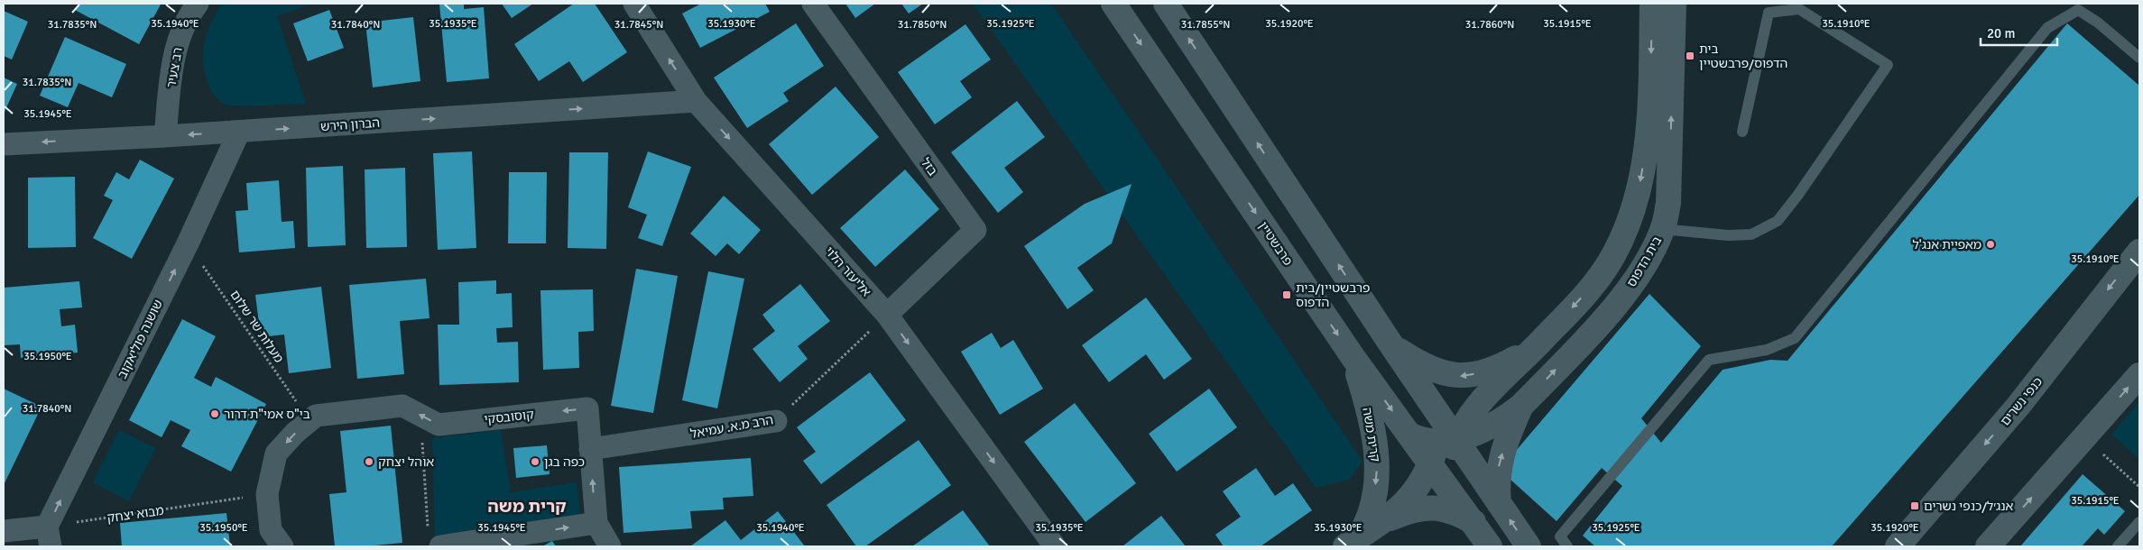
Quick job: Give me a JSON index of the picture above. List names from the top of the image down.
{
  "streets": {
    "street": [
      "רב צעיר",
      "הברון הירש",
      "בזל",
      "פרבשטיין",
      "בית הדפוס",
      "אליעזר הלוי",
      "שושנה פוליאקוב",
      "כנפי נשרים",
      "קוסובסקי",
      "הרב מ.א. עמיאל",
      "קרית משה"
    ],
    "path": ["מעלות שר שלום", "מבוא יצחק"]
  },
  "crossings": [
    ["רב צעיר", "הברון הירש"],
    ["הברון הירש", "אליעזר הלוי"],
    ["הברון הירש", "שושנה פוליאקוב"],
    ["בזל", "אליעזר הלוי"],
    ["בזל", "הרב מ.א. עמיאל"],
    ["פרבשטיין", "בית הדפוס"],
    ["פרבשטיין", "קרית משה"],
    ["בית הדפוס", "קרית משה"],
    ["אליעזר הלוי", "הרב מ.א. עמיאל"],
    ["מעלות שר שלום", "שושנה פוליאקוב"],
    ["מעלות שר שלום", "קוסובסקי"],
    ["שושנה פוליאקוב", "מבוא יצחק"],
    ["קוסובסקי", "הרב מ.א. עמיאל"],
    ["קוסובסקי", "מבוא יצחק"]
  ],
  "one_way": ["שושנה פוליאקוב"],
  "districts": ["קרית משה"],
  "places": {
    "transit": ["בית הדפוס/פרבשטיין", "פרבשטיין/בית הדפוס", "אנג׳ל/כנפי נשרים"],
    "other": [
      "מאפיית אנג'ל",
      "בי\"ס אמי\"ת דרור",
      "אוהל יצחק",
      "כפה בגן"
    ]
  },
  "scale_bar": "20 m",
  "coordinates": [
    "35.1940°E",
    "35.1935°E",
    "35.1930°E",
    "35.1925°E",
    "35.1920°E",
    "35.1915°E",
    "35.1910°E",
    "31.7835°N",
    "31.7840°N",
    "31.7845°N",
    "31.7850°N",
    "31.7855°N",
    "31.7860°N",
    "35.1945°E",
    "35.1950°E"
  ]
}
